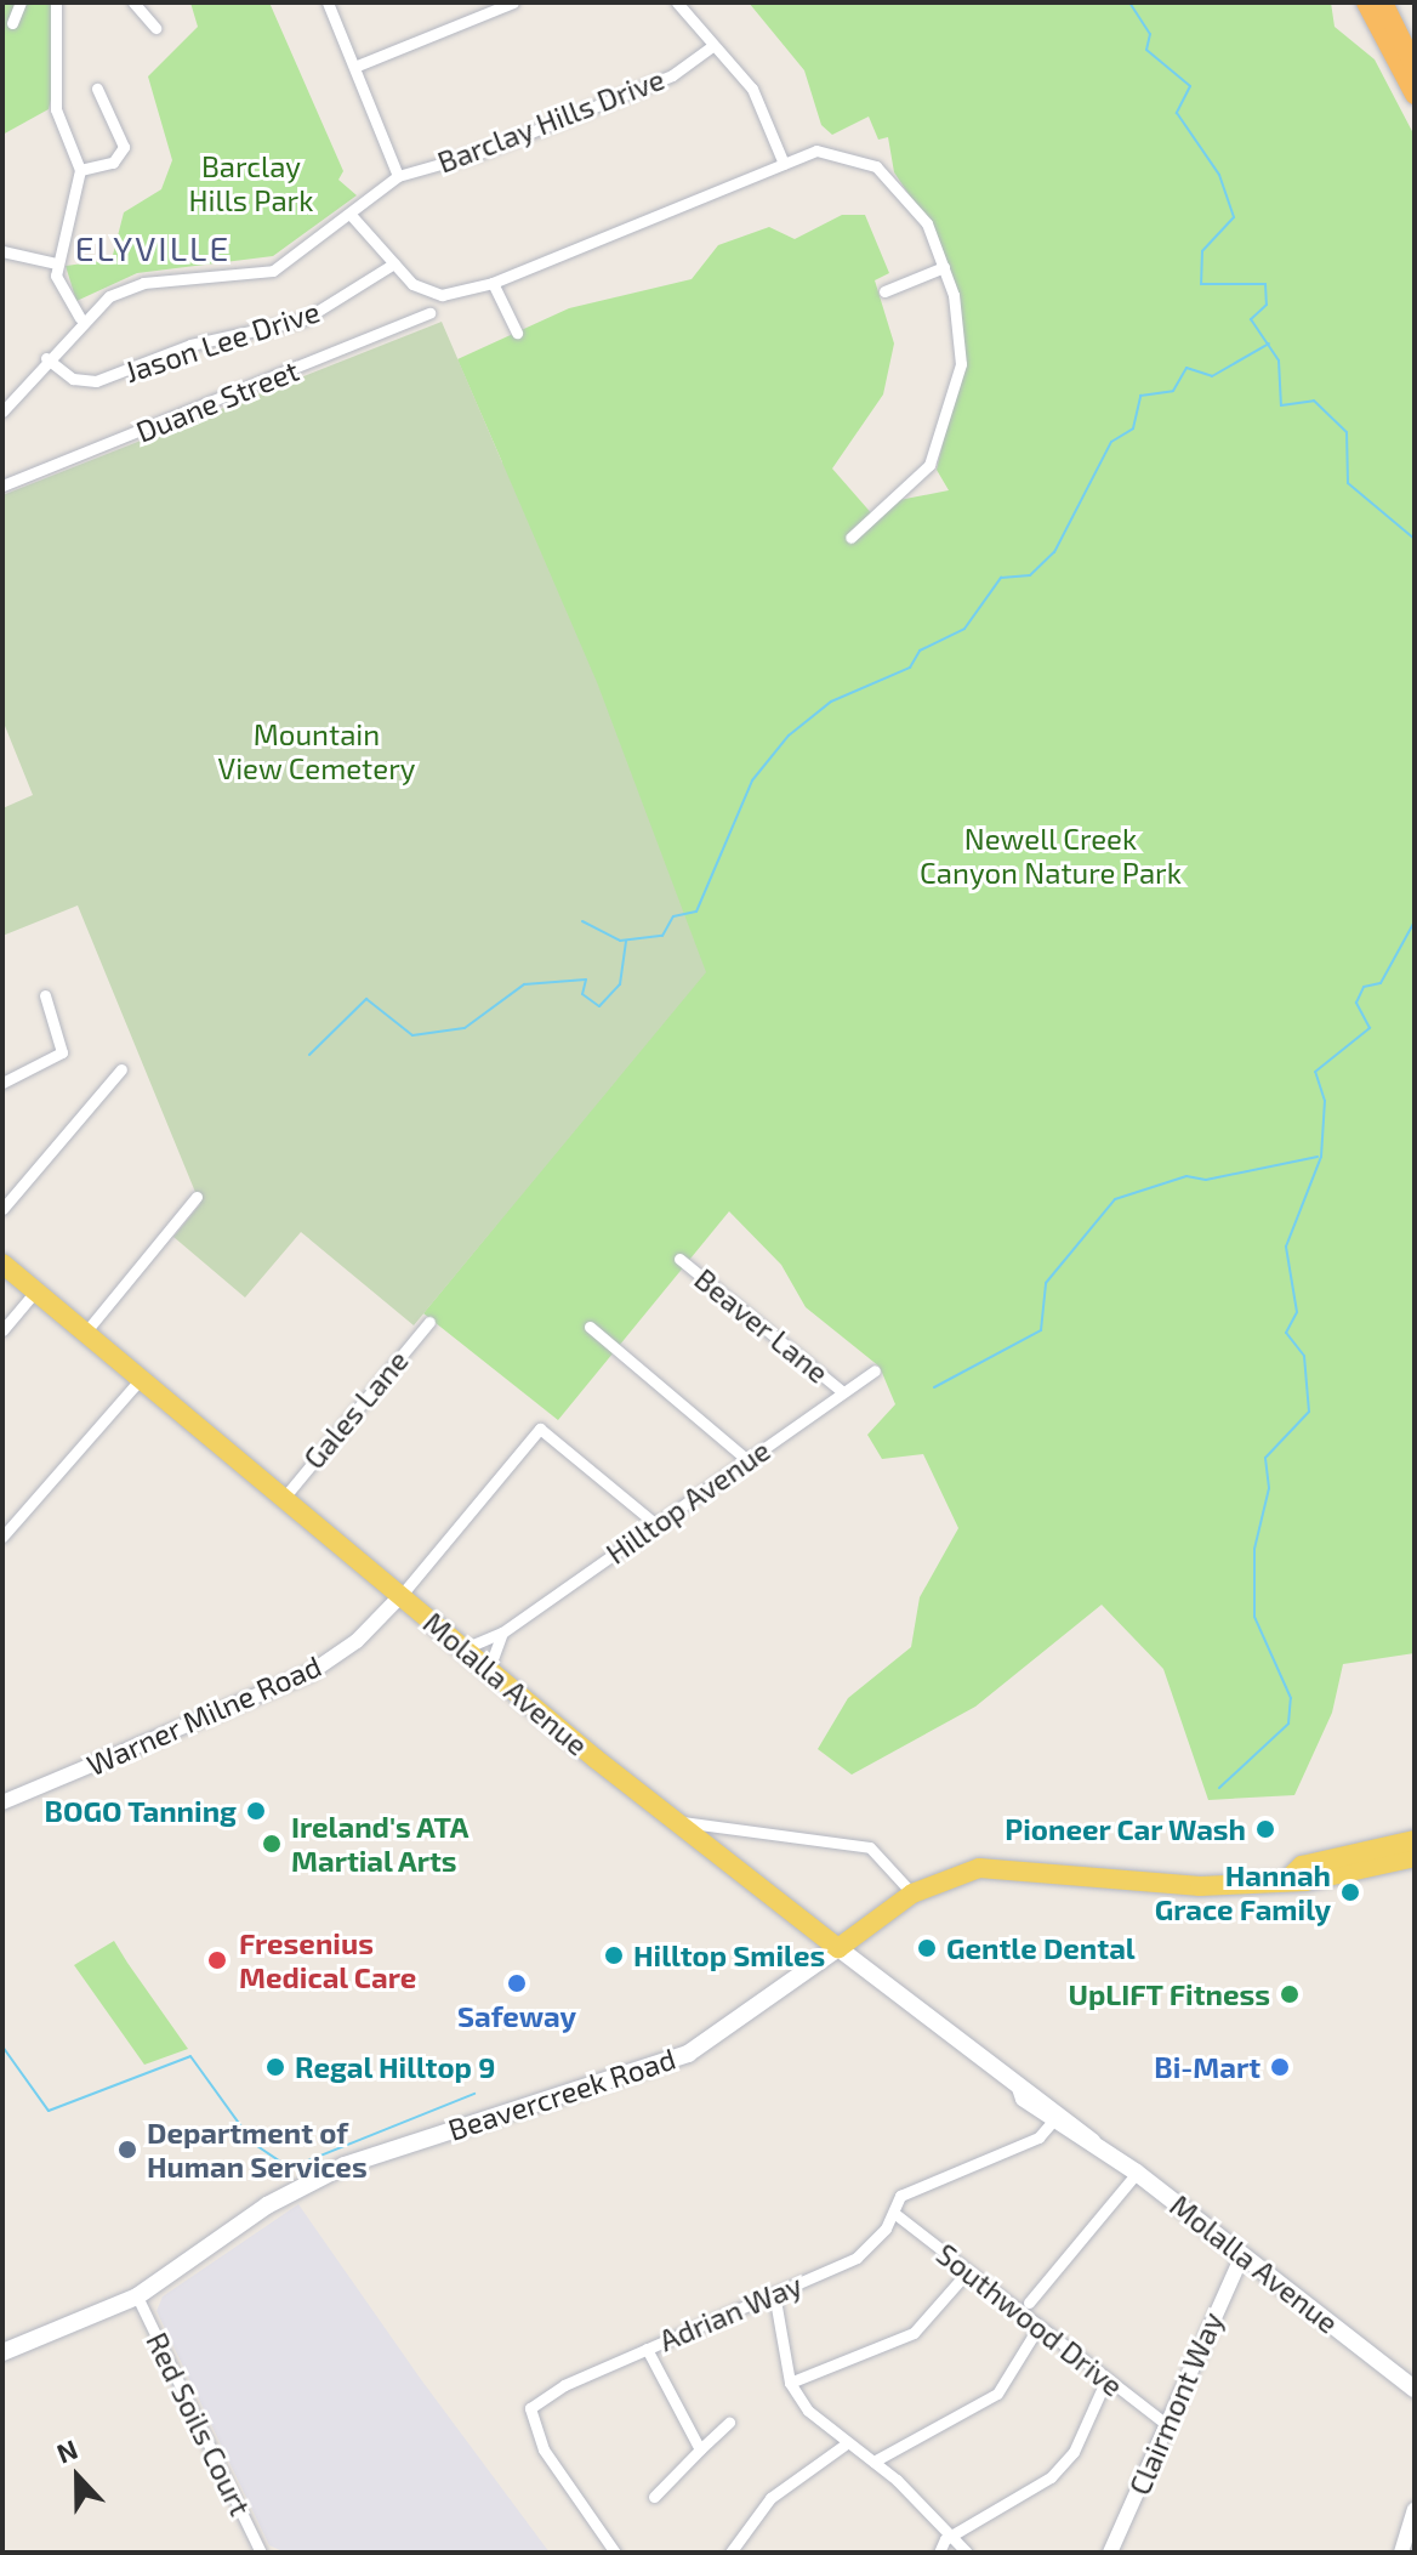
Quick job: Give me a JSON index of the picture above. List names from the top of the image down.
{
  "streets": {
    "main road": ["Molalla Avenue", "Beavercreek Road"],
    "street": [
      "Barclay Hills Drive",
      "Jason Lee Drive",
      "Duane Street",
      "Beaver Lane",
      "Gales Lane",
      "Hilltop Avenue",
      "Warner Milne Road",
      "Adrian Way",
      "Southwood Drive",
      "Clairmont Way",
      "Red Soils Court"
    ]
  },
  "crossings": [
    ["Barclay Hills Drive", "Jason Lee Drive"],
    ["Beaver Lane", "Hilltop Avenue"],
    ["Gales Lane", "Molalla Avenue"],
    ["Hilltop Avenue", "Molalla Avenue"],
    ["Hilltop Avenue", "Warner Milne Road"],
    ["Molalla Avenue", "Warner Milne Road"],
    ["Molalla Avenue", "Beavercreek Road"],
    ["Molalla Avenue", "Adrian Way"],
    ["Molalla Avenue", "Clairmont Way"],
    ["Beavercreek Road", "Red Soils Court"],
    ["Adrian Way", "Southwood Drive"],
    ["Southwood Drive", "Clairmont Way"]
  ],
  "districts": ["ELYVILLE"],
  "parks": ["Barclay Hills Park", "Mountain View Cemetery", "Newell Creek Canyon Nature Park"],
  "places": [
    "BOGO Tanning",
    "Pioneer Car Wash",
    "Ireland's ATA Martial Arts",
    "Hannah Grace Family",
    "Gentle Dental",
    "Hilltop Smiles",
    "Fresenius Medical Care",
    "Safeway",
    "UpLIFT Fitness",
    "Regal Hilltop 9",
    "Bi-Mart",
    "Department of Human Services"
  ],
  "north": "top"
}
